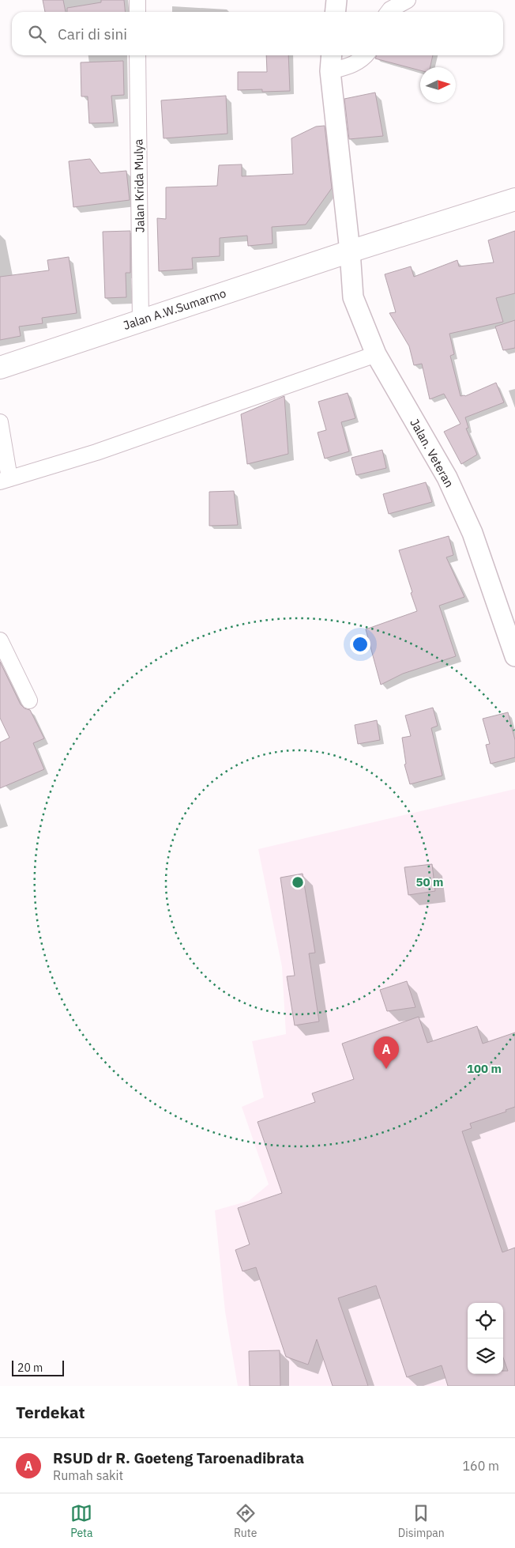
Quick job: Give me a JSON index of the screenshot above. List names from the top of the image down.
{
  "streets": {
    "main road": ["Jalan A.W.Sumarmo"],
    "street": ["Jalan Krida Mulya", "Jalan. Veteran"]
  },
  "crossings": [
    ["Jalan Krida Mulya", "Jalan A.W.Sumarmo"],
    ["Jalan A.W.Sumarmo", "Jalan. Veteran"]
  ],
  "scale_bar": "20 m",
  "north": "right",
  "page": {
    "search": "Cari di sini",
    "pins": "A",
    "scale": "20 m",
    "heading": "Terdekat",
    "list": [
      {
        "mark": "A",
        "name": "RSUD dr R. Goeteng Taroenadibrata",
        "note": "Rumah sakit",
        "value": "160 m"
      }
    ],
    "nav": ["Peta", "Rute", "Disimpan"]
  },
  "rings": ["50 m", "100 m"]
}
